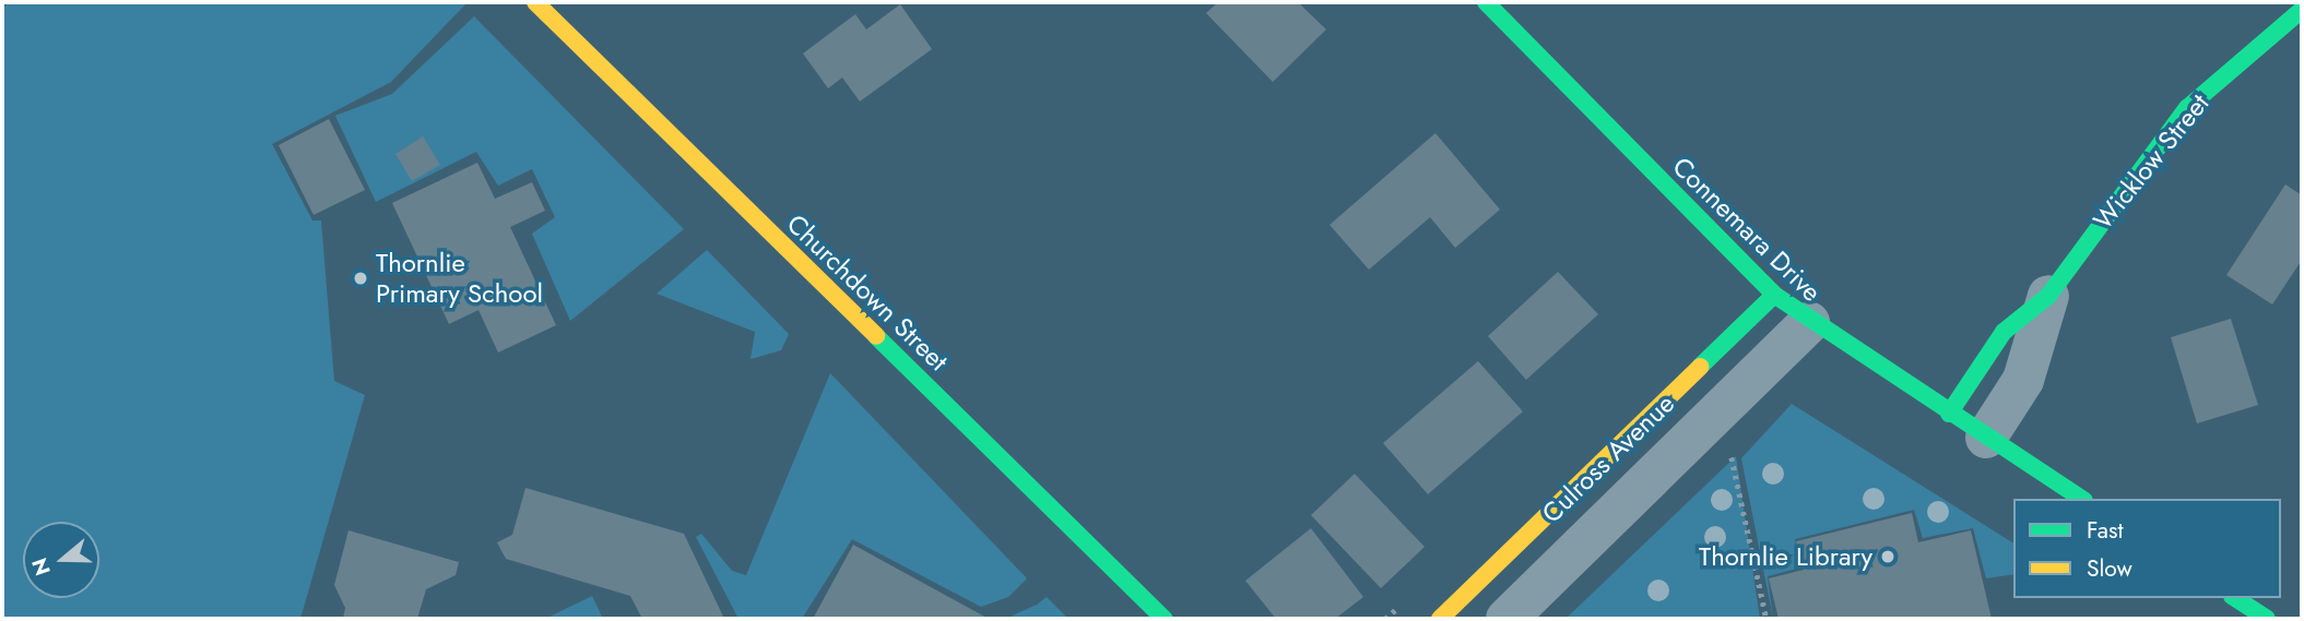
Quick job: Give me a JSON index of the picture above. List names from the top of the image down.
{
  "streets": {
    "street": [
      "Wicklow Street",
      "Connemara Drive",
      "Churchdown Street",
      "Culross Avenue"
    ]
  },
  "crossings": [
    ["Wicklow Street", "Connemara Drive"],
    ["Connemara Drive", "Culross Avenue"]
  ],
  "places": ["Thornlie Primary School", "Thornlie Library"],
  "legend": ["Fast", "Slow"],
  "north": "left"
}
